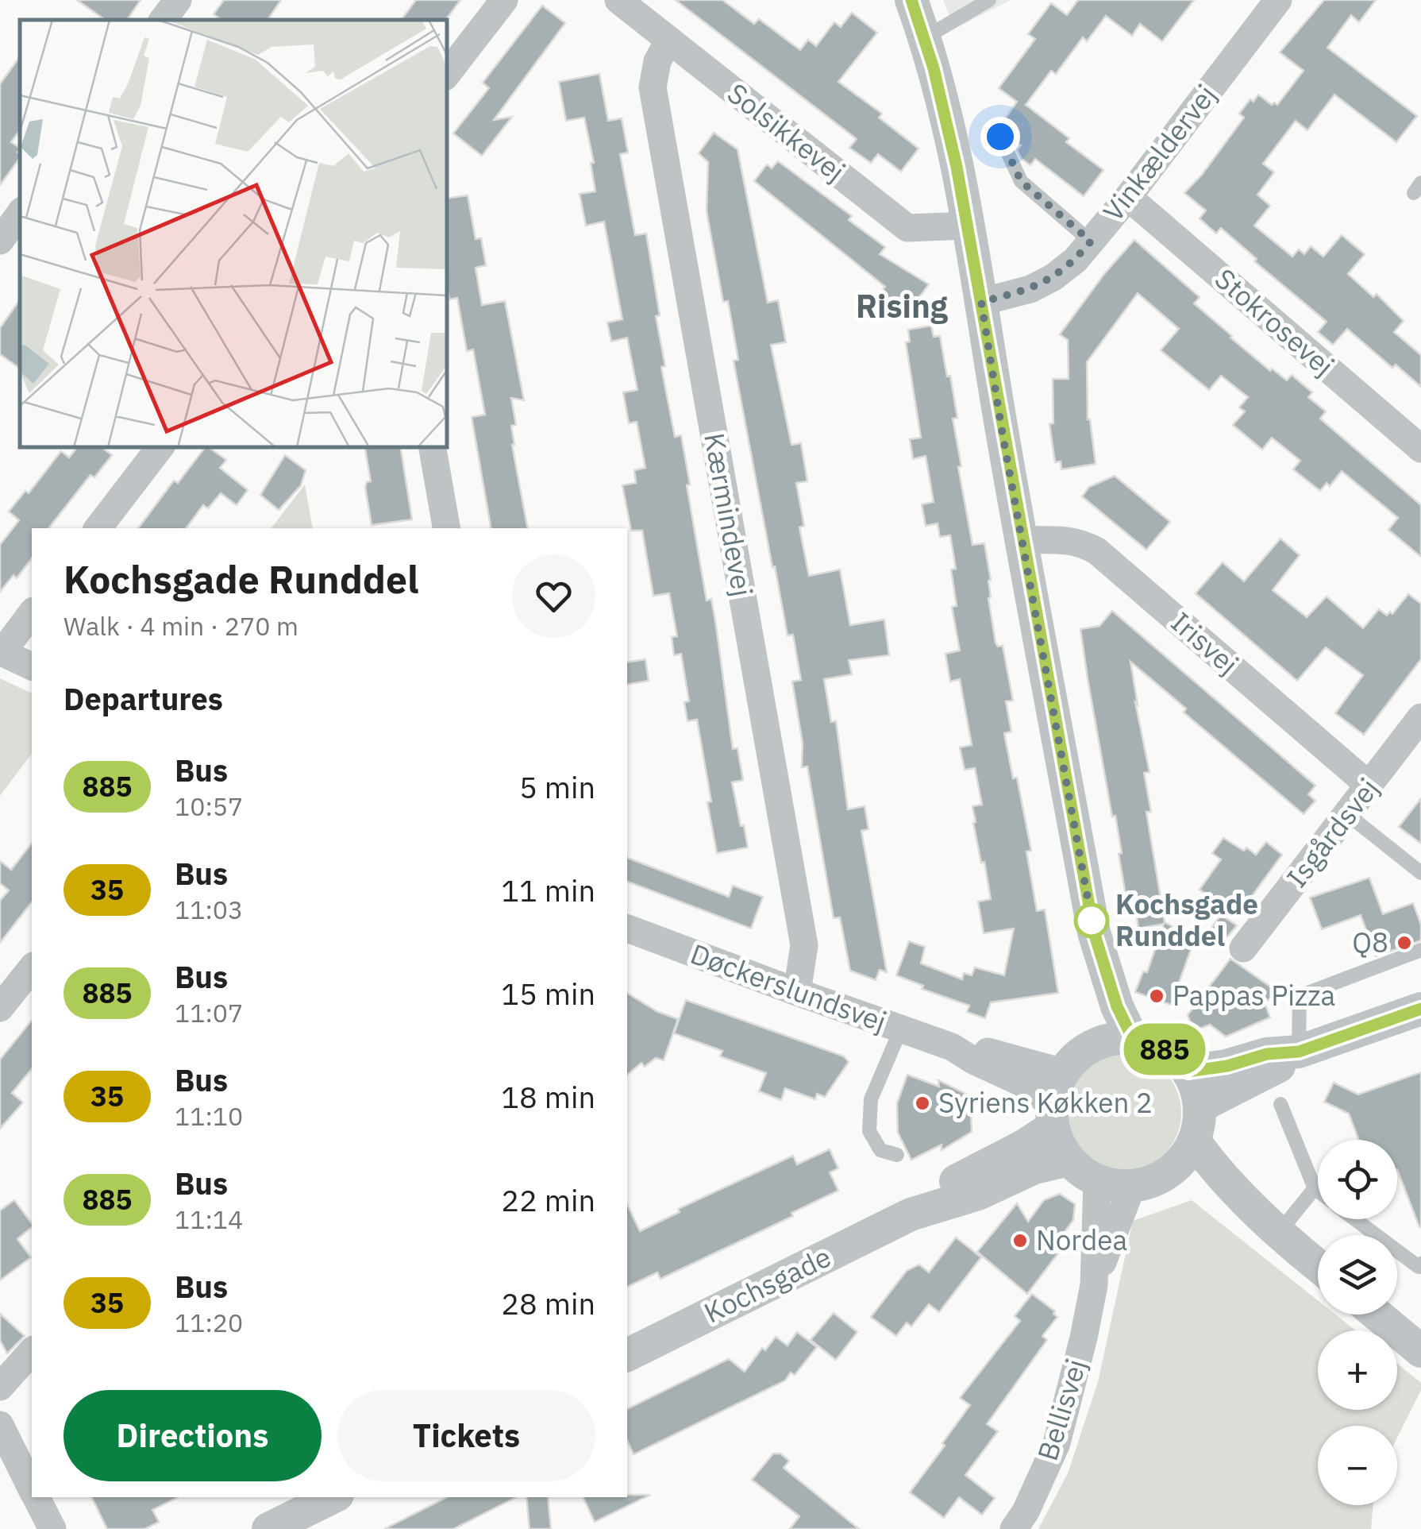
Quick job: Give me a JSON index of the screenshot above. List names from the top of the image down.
{
  "streets": {
    "street": [
      "Solsikkevej",
      "Vinkældervej",
      "Stokrosevej",
      "Kærmindevej",
      "Irisvej",
      "Isgårdsvej",
      "Døckerslundsvej",
      "Kochsgade",
      "Bellisvej"
    ]
  },
  "crossings": [
    ["Solsikkevej", "Kærmindevej"],
    ["Vinkældervej", "Stokrosevej"],
    ["Kærmindevej", "Døckerslundsvej"],
    ["Irisvej", "Isgårdsvej"],
    ["Døckerslundsvej", "Kochsgade"],
    ["Døckerslundsvej", "Bellisvej"],
    ["Kochsgade", "Bellisvej"]
  ],
  "districts": ["Rising"],
  "places": [
    "Kochsgade Runddel",
    "Q8",
    "Pappas Pizza",
    "Syriens Køkken 2",
    "Nordea"
  ],
  "lines": ["bus line 885"],
  "page": {
    "on_map": "885",
    "heading": [
      ["Kochsgade Runddel", "Walk · 4 min · 270 m"],
      "Departures"
    ],
    "list": [
      {
        "mark": "885",
        "name": "Bus",
        "note": "10:57",
        "value": "5 min"
      },
      {
        "mark": "35",
        "name": "Bus",
        "note": "11:03",
        "value": "11 min"
      },
      {
        "mark": "885",
        "name": "Bus",
        "note": "11:07",
        "value": "15 min"
      },
      {
        "mark": "35",
        "name": "Bus",
        "note": "11:10",
        "value": "18 min"
      },
      {
        "mark": "885",
        "name": "Bus",
        "note": "11:14",
        "value": "22 min"
      },
      {
        "mark": "35",
        "name": "Bus",
        "note": "11:20",
        "value": "28 min"
      }
    ],
    "map_buttons": ["+", "−"],
    "buttons": ["Directions", "Tickets"]
  }
}
